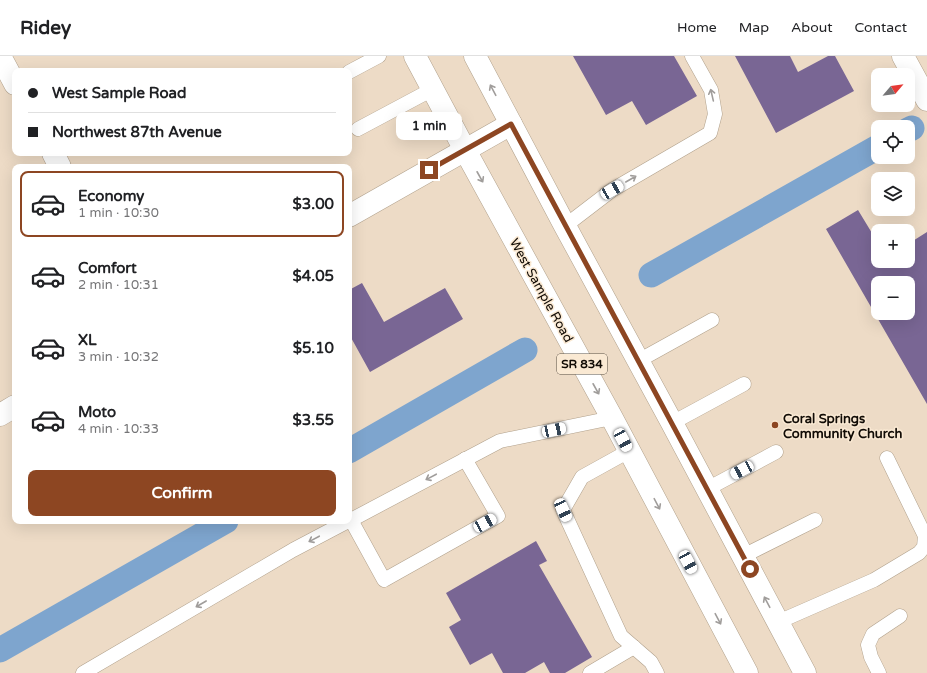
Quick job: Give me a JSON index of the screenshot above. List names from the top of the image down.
{
  "streets": {
    "main road": ["West Sample Road", "SR 834"]
  },
  "places": ["Coral Springs Community Church"],
  "north": "top right",
  "page": {
    "header": "Ridey",
    "nav": [
      "Home",
      "Map",
      "About",
      "Contact"
    ],
    "map_buttons": ["+", "−"],
    "banner": ["West Sample Road", "Northwest 87th Avenue"],
    "bubble": "1 min",
    "list": [
      {
        "name": "Economy",
        "note": "1 min · 10:30",
        "value": "$3.00"
      },
      {
        "name": "Comfort",
        "note": "2 min · 10:31",
        "value": "$4.05"
      },
      {
        "name": "XL",
        "note": "3 min · 10:32",
        "value": "$5.10"
      },
      {
        "name": "Moto",
        "note": "4 min · 10:33",
        "value": "$3.55"
      }
    ],
    "buttons": "Confirm"
  }
}
